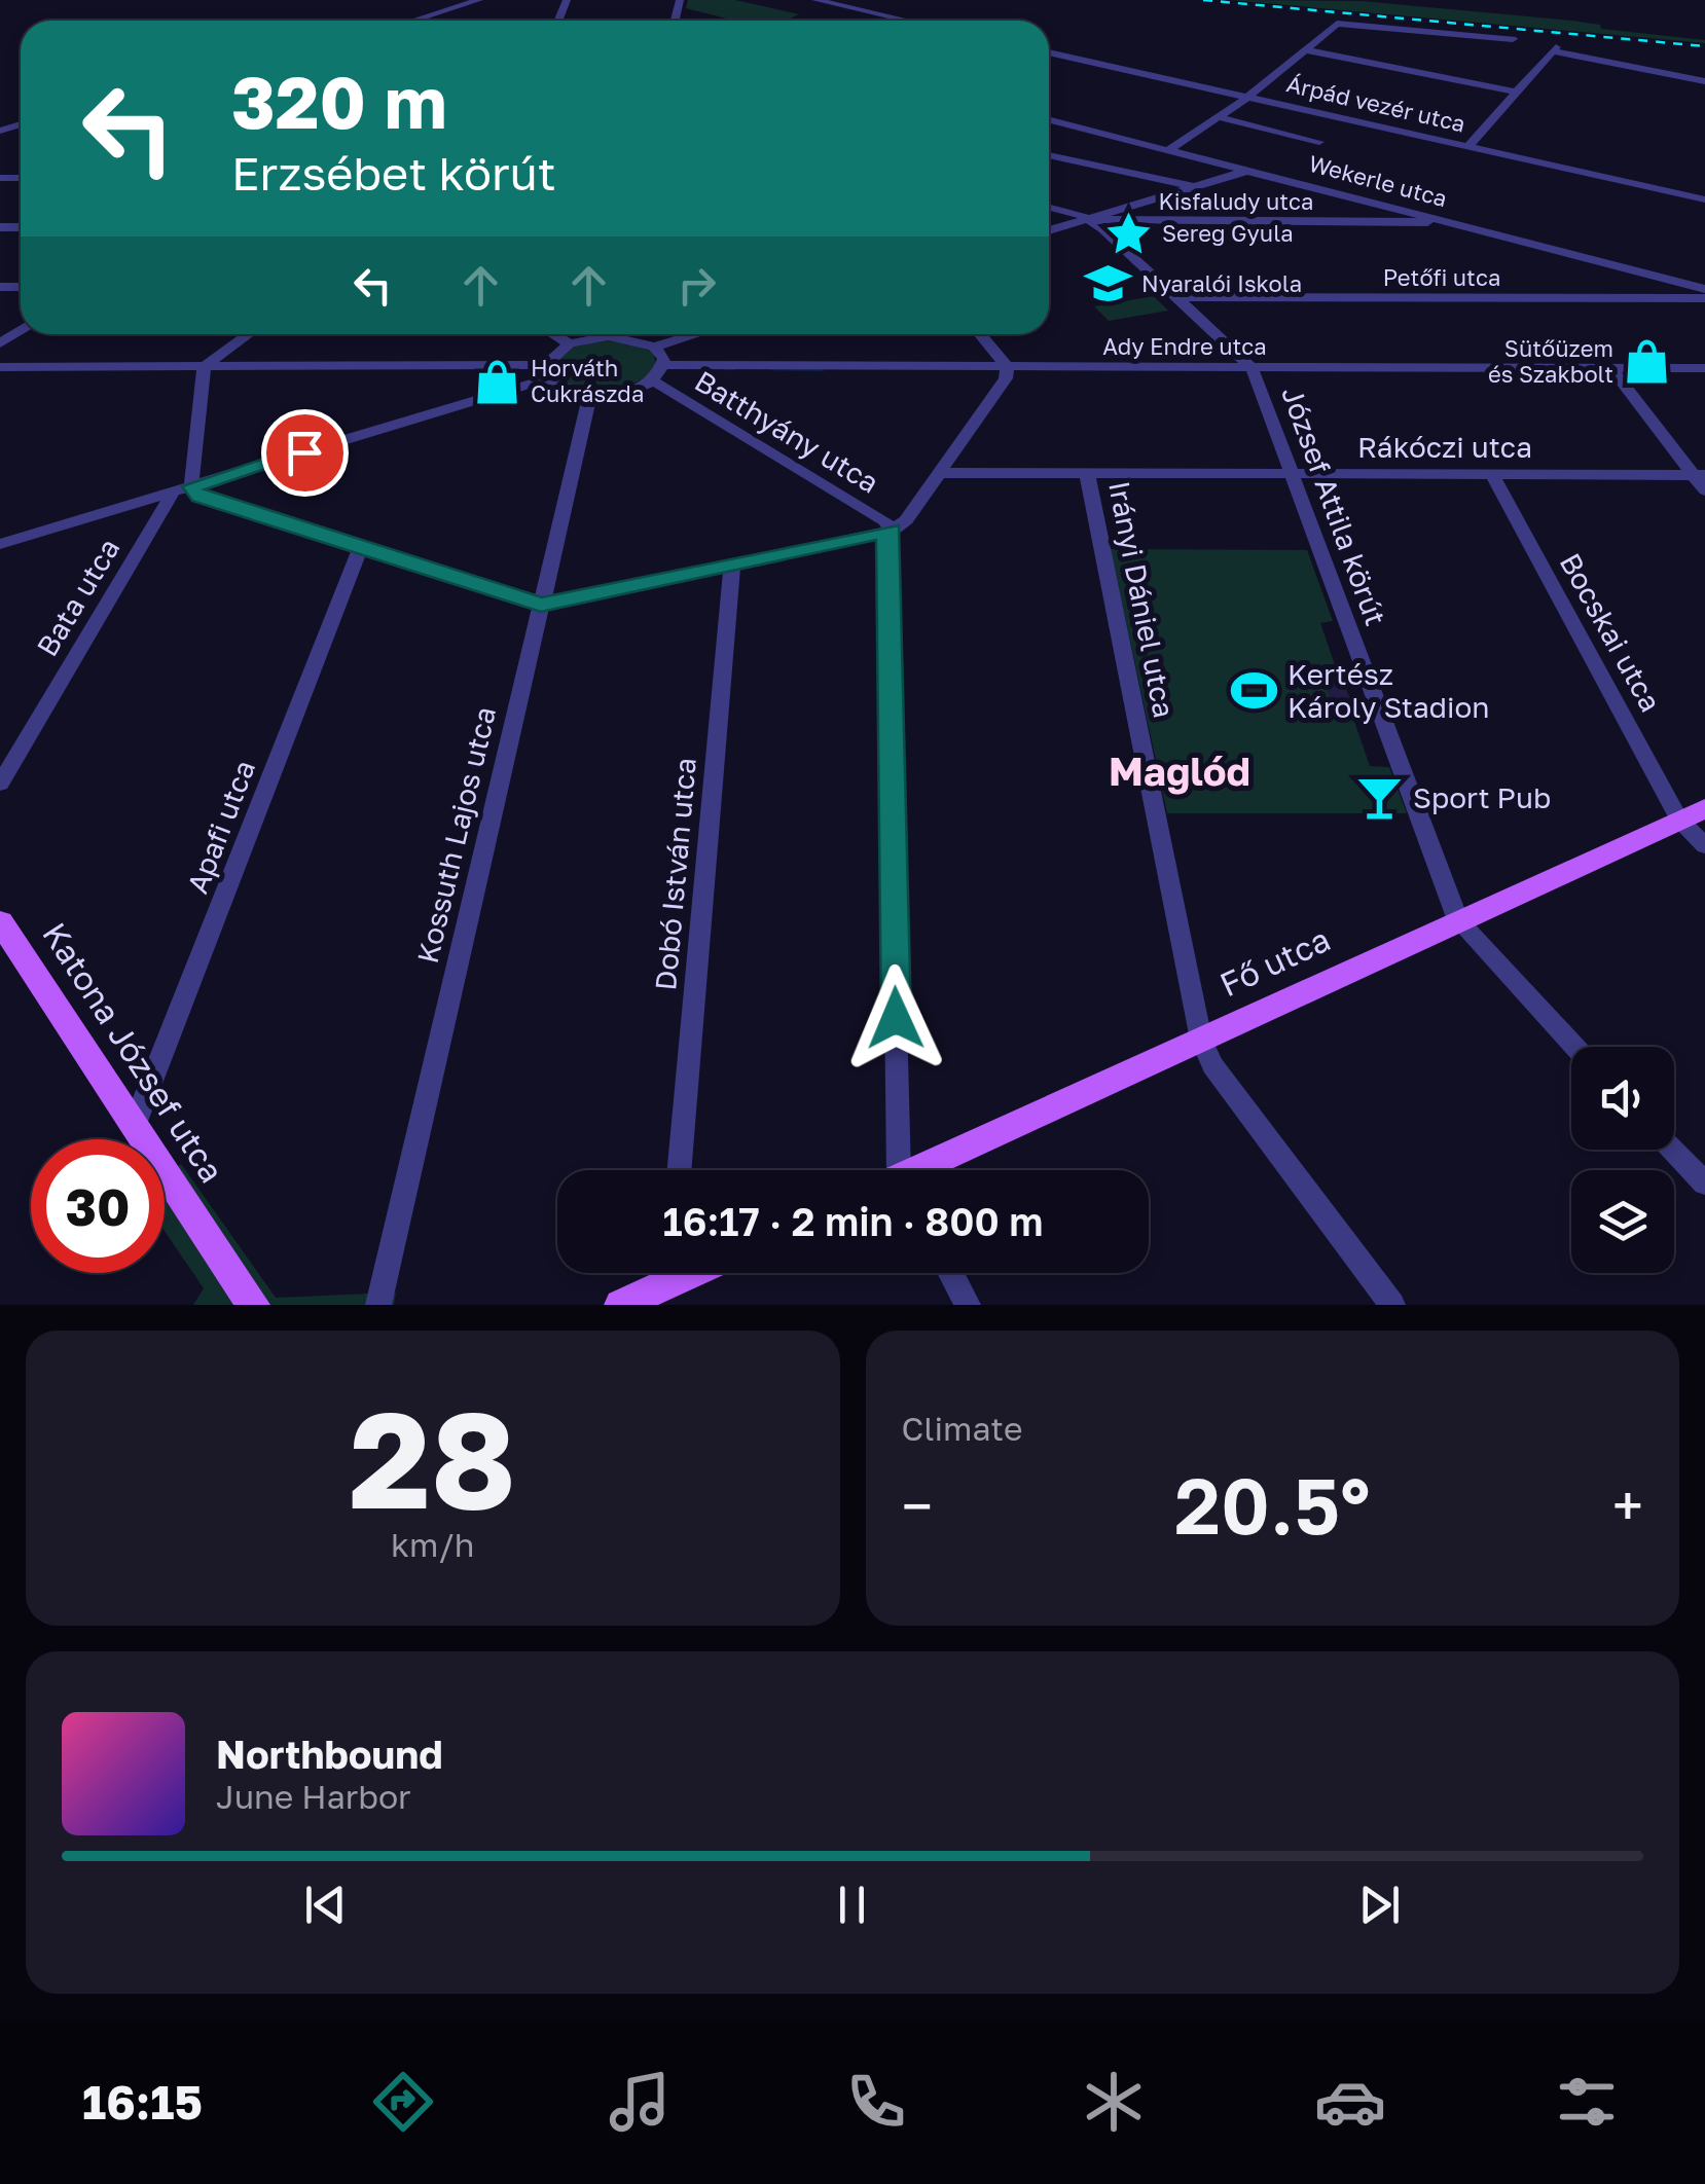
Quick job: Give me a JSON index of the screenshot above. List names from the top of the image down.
{
  "streets": {
    "main road": ["Fő utca", "Katona József utca"],
    "street": [
      "Árpád vezér utca",
      "Wekerle utca",
      "Kisfaludy utca",
      "Petőfi utca",
      "Ady Endre utca",
      "Batthyány utca",
      "Rákóczi utca",
      "József Attila körút",
      "Bata utca",
      "Irányi Dániel utca",
      "Bocskai utca",
      "Apafi utca",
      "Kossuth Lajos utca",
      "Dobó István utca"
    ]
  },
  "crossings": [
    ["Wekerle utca", "Kisfaludy utca"],
    ["Kisfaludy utca", "József Attila körút"],
    ["Petőfi utca", "József Attila körút"],
    ["Ady Endre utca", "József Attila körút"],
    ["Rákóczi utca", "József Attila körút"],
    ["Rákóczi utca", "Irányi Dániel utca"],
    ["Rákóczi utca", "Bocskai utca"],
    ["József Attila körút", "Fő utca"],
    ["Irányi Dániel utca", "Fő utca"],
    ["Bocskai utca", "Fő utca"],
    ["Apafi utca", "Katona József utca"]
  ],
  "districts": ["Maglód"],
  "places": {
    "place": ["Sereg Gyula"],
    "school or university": ["Nyaralói Iskola"],
    "shop": ["Sütőüzem és Szakbolt", "Horváth Cukrászda"],
    "sports": ["Kertész Károly Stadion"],
    "bar": ["Sport Pub"]
  },
  "page": {
    "turn": ["320 m", "Erzsébet körút"],
    "limit": "30",
    "trip": "16:17 · 2 min · 800 m",
    "tile": [
      ["28", "km/h"],
      "Climate"
    ],
    "heat": ["−", "20.5°", "+"],
    "song": ["Northbound", "June Harbor"],
    "tabs": "16:15"
  }
}
